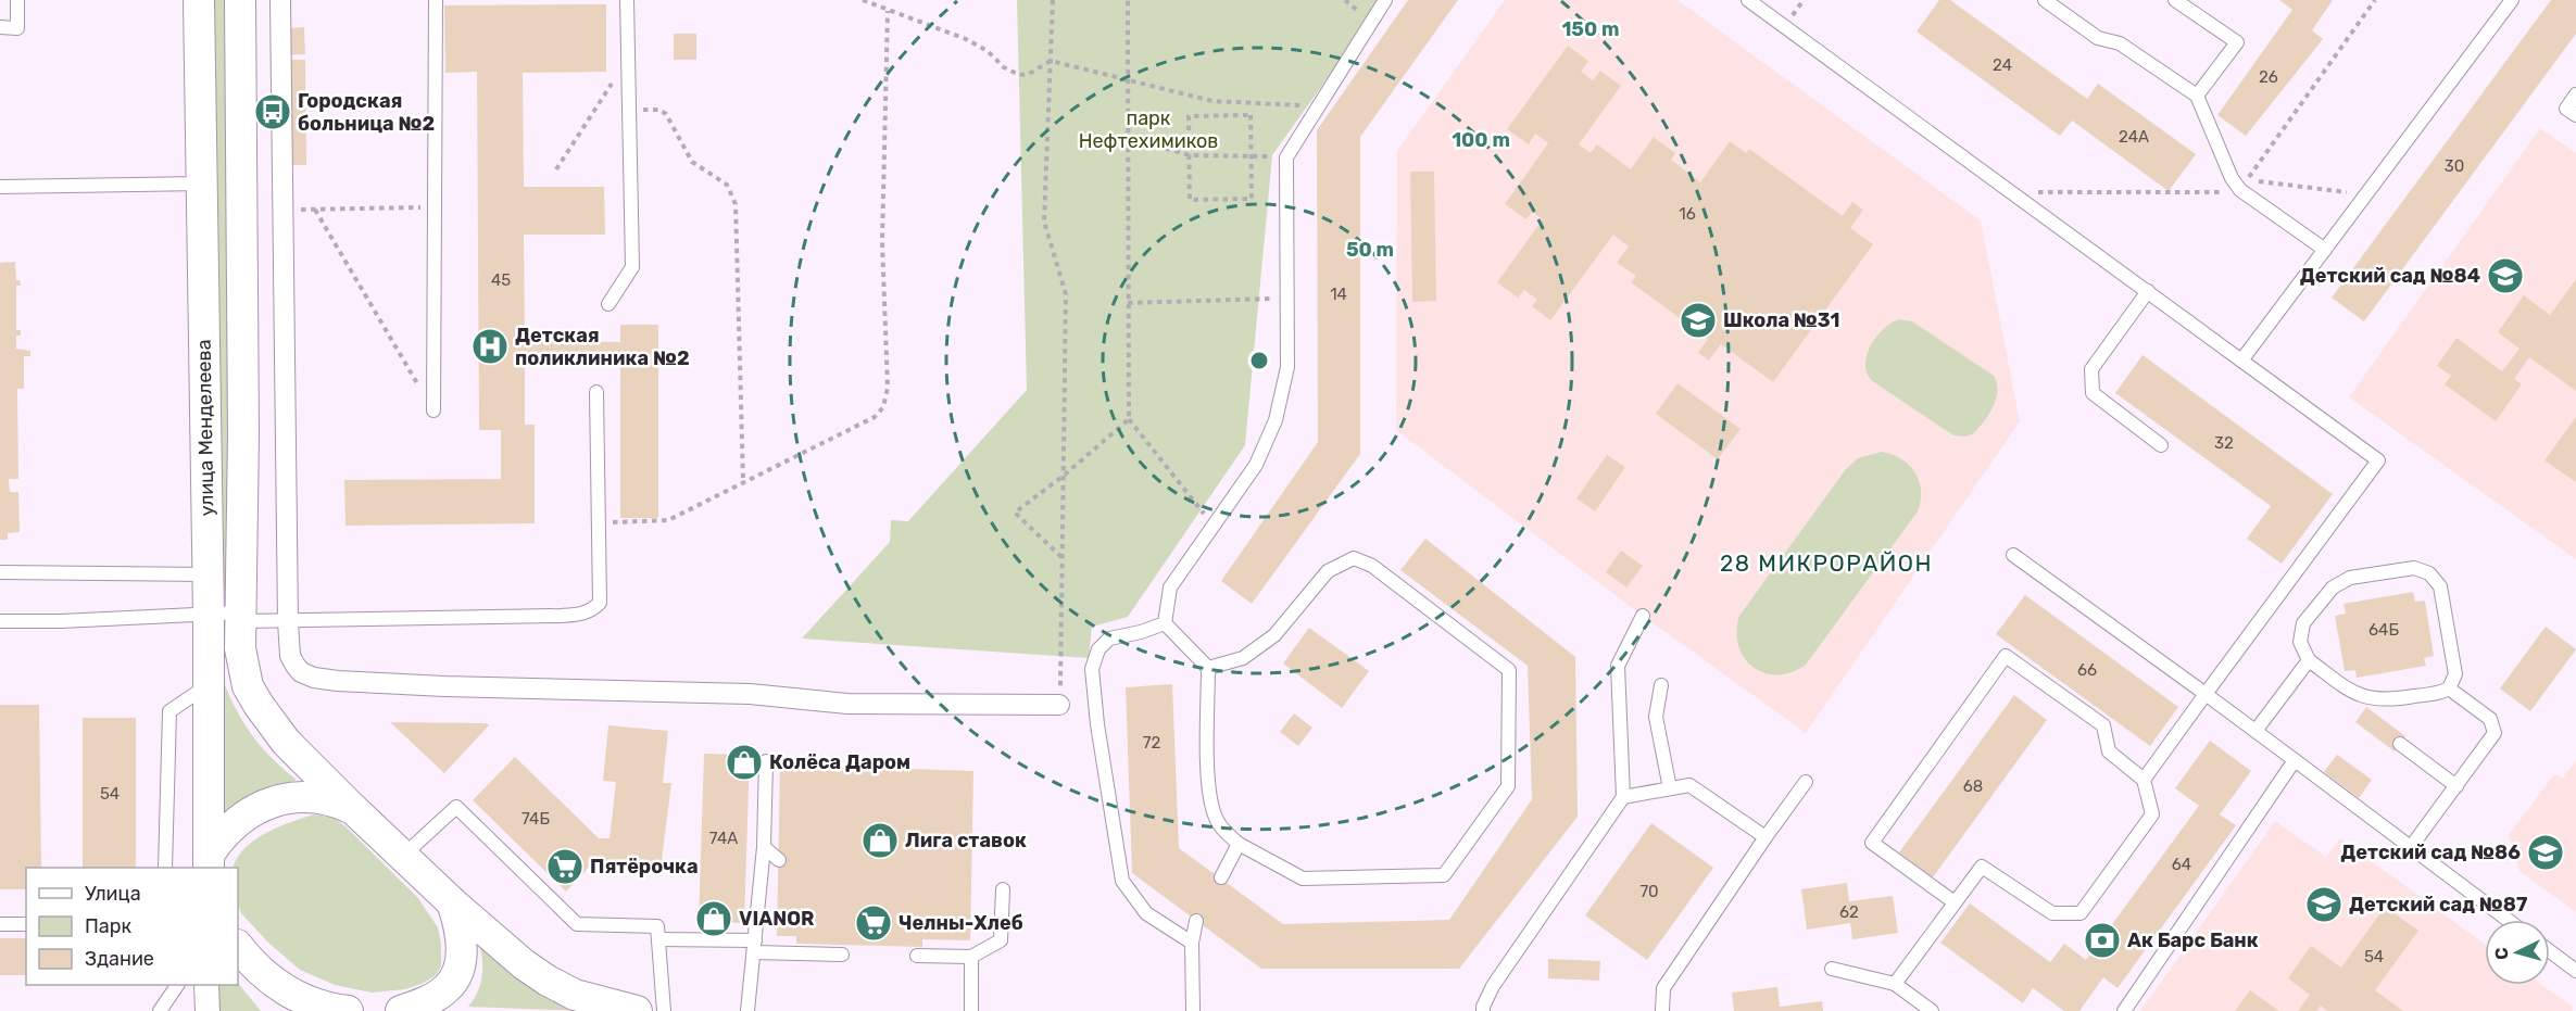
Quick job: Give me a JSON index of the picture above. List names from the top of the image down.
{
  "streets": {
    "street": ["улица Менделеева"]
  },
  "districts": ["28 МИКРОРАЙОН"],
  "parks": ["парк Нефтехимиков"],
  "places": {
    "bus stop": ["Городская больница №2"],
    "school or university": [
      "Детский сад №84",
      "Школа №31",
      "Детский сад №86",
      "Детский сад №87"
    ],
    "hospital": ["Детская поликлиника №2"],
    "shop": ["Колёса Даром", "Лига ставок", "VIANOR"],
    "supermarket": ["Пятёрочка", "Челны-Хлеб"],
    "bank": ["Ак Барс Банк"]
  },
  "house_numbers": [
    "24",
    "26",
    "24А",
    "30",
    "16",
    "45",
    "14",
    "32",
    "64Б",
    "66",
    "72",
    "68",
    "54",
    "74Б",
    "74А",
    "64",
    "70",
    "62",
    "54"
  ],
  "legend": ["Улица", "Парк", "Здание"],
  "north": "left",
  "rings": ["150 m", "100 m", "50 m"]
}
